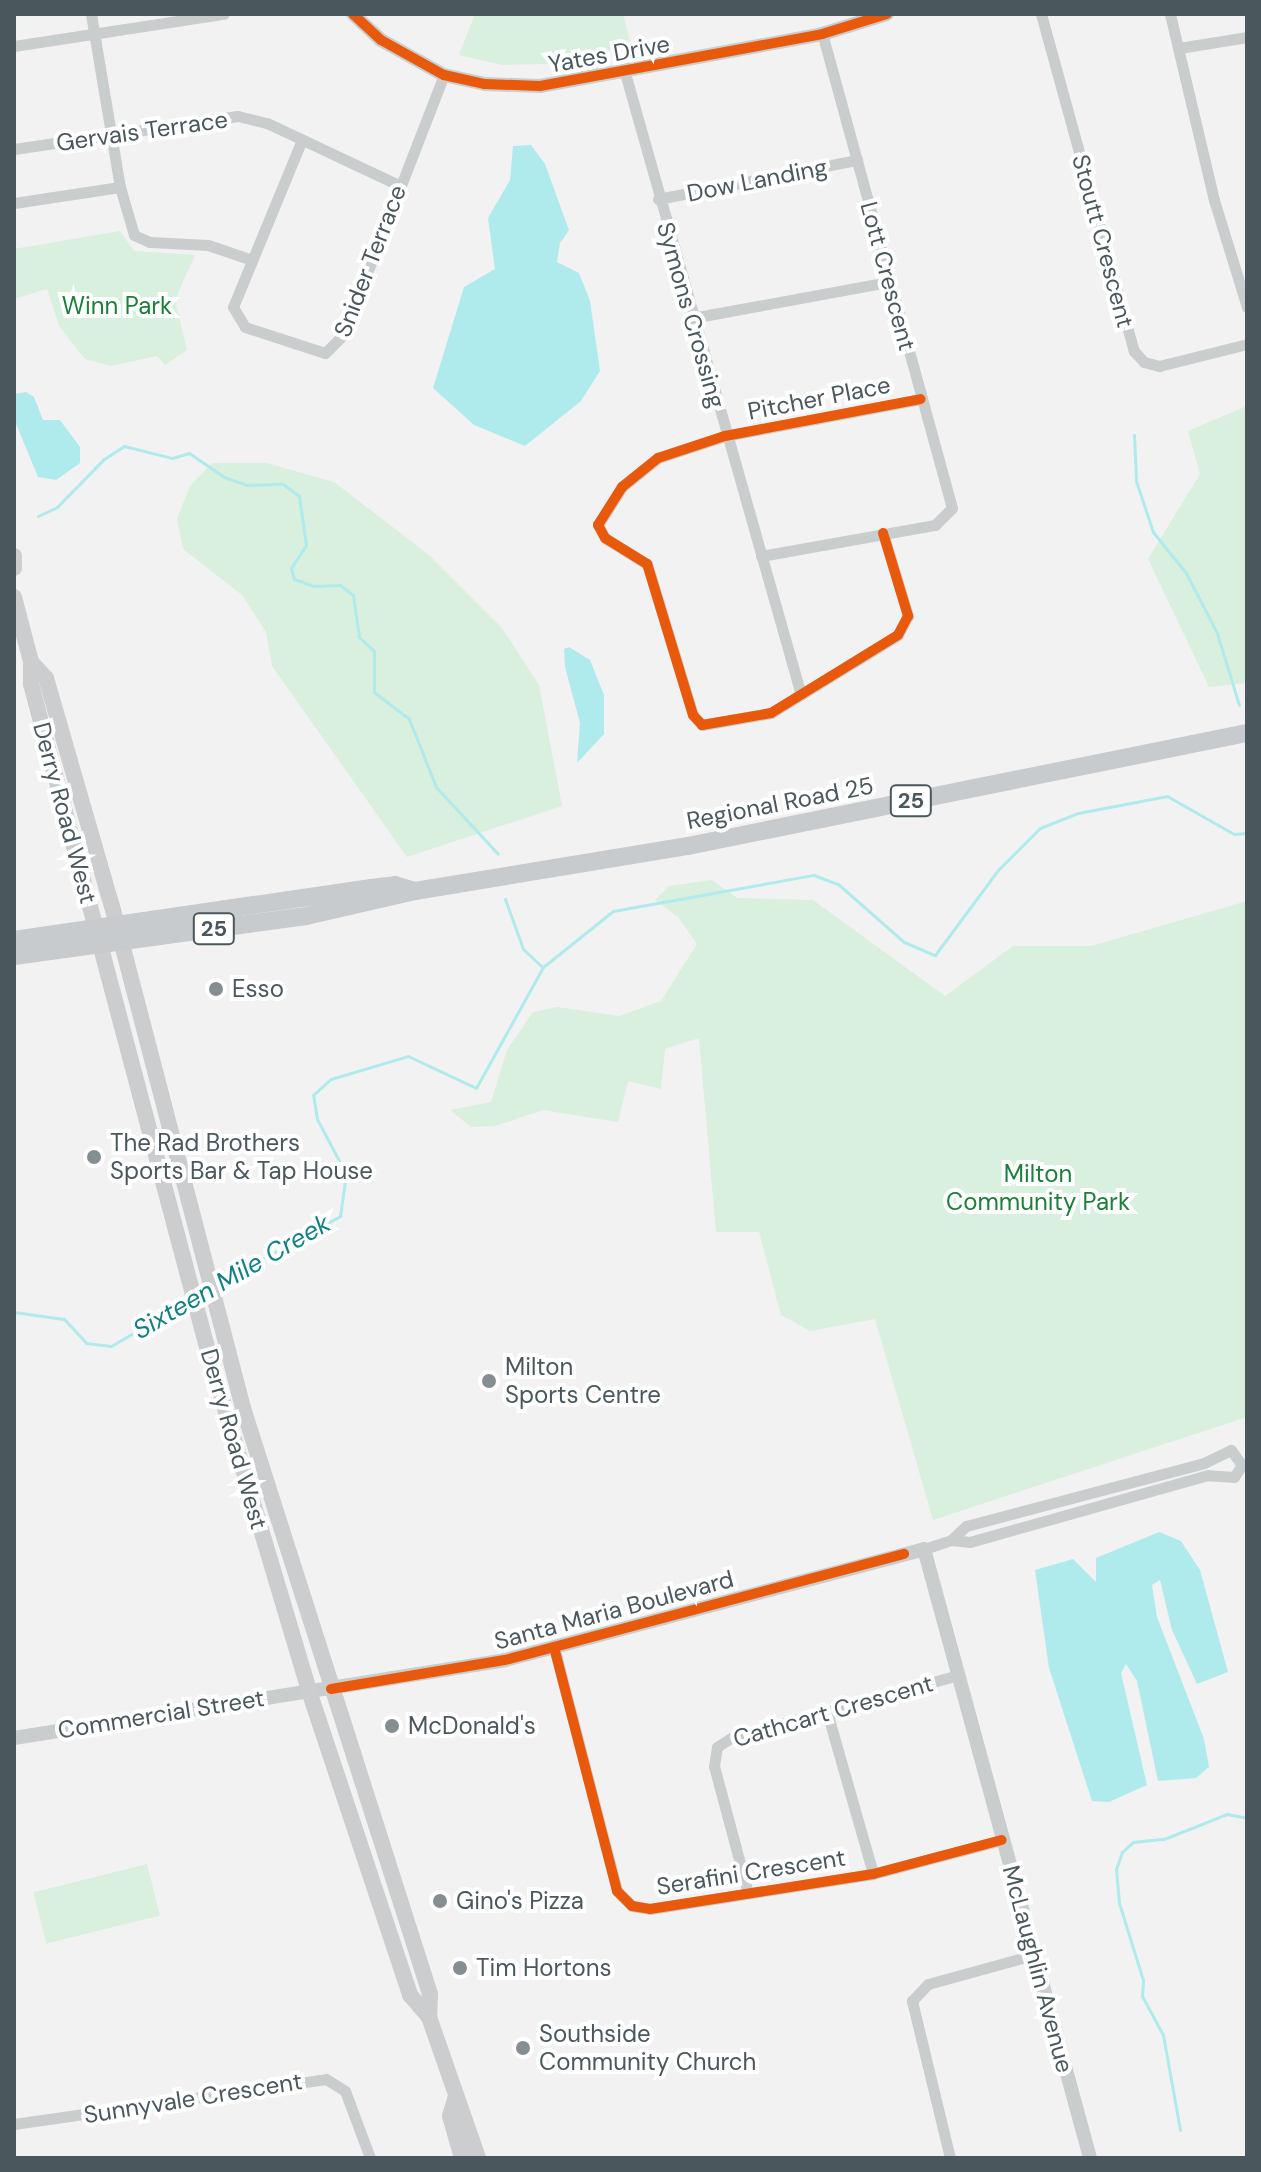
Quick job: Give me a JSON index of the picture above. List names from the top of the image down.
{
  "streets": {
    "main road": ["25", "Regional Road 25", "Derry Road West"],
    "street": [
      "Yates Drive",
      "Gervais Terrace",
      "Dow Landing",
      "Stoutt Crescent",
      "Snider Terrace",
      "Lott Crescent",
      "Symons Crossing",
      "Pitcher Place",
      "Santa Maria Boulevard",
      "Cathcart Crescent",
      "Commercial Street",
      "Serafini Crescent",
      "McLaughlin Avenue",
      "Sunnyvale Crescent"
    ]
  },
  "crossings": [
    ["Yates Drive", "Snider Terrace"],
    ["Yates Drive", "Lott Crescent"],
    ["Yates Drive", "Symons Crossing"],
    ["Gervais Terrace", "Snider Terrace"],
    ["Dow Landing", "Lott Crescent"],
    ["Dow Landing", "Symons Crossing"],
    ["Lott Crescent", "Symons Crossing"],
    ["Lott Crescent", "Pitcher Place"],
    ["Symons Crossing", "Pitcher Place"],
    ["25", "Regional Road 25"],
    ["25", "Derry Road West"],
    ["Regional Road 25", "Derry Road West"],
    ["Derry Road West", "Santa Maria Boulevard"],
    ["Derry Road West", "Commercial Street"],
    ["Santa Maria Boulevard", "Commercial Street"],
    ["Santa Maria Boulevard", "Serafini Crescent"],
    ["Santa Maria Boulevard", "McLaughlin Avenue"],
    ["Cathcart Crescent", "Serafini Crescent"],
    ["Cathcart Crescent", "McLaughlin Avenue"],
    ["Serafini Crescent", "McLaughlin Avenue"]
  ],
  "water": ["Sixteen Mile Creek"],
  "parks": ["Winn Park", "Milton Community Park"],
  "places": [
    "Esso",
    "The Rad Brothers Sports Bar & Tap House",
    "Milton Sports Centre",
    "McDonald's",
    "Gino's Pizza",
    "Tim Hortons",
    "Southside Community Church"
  ]
}
